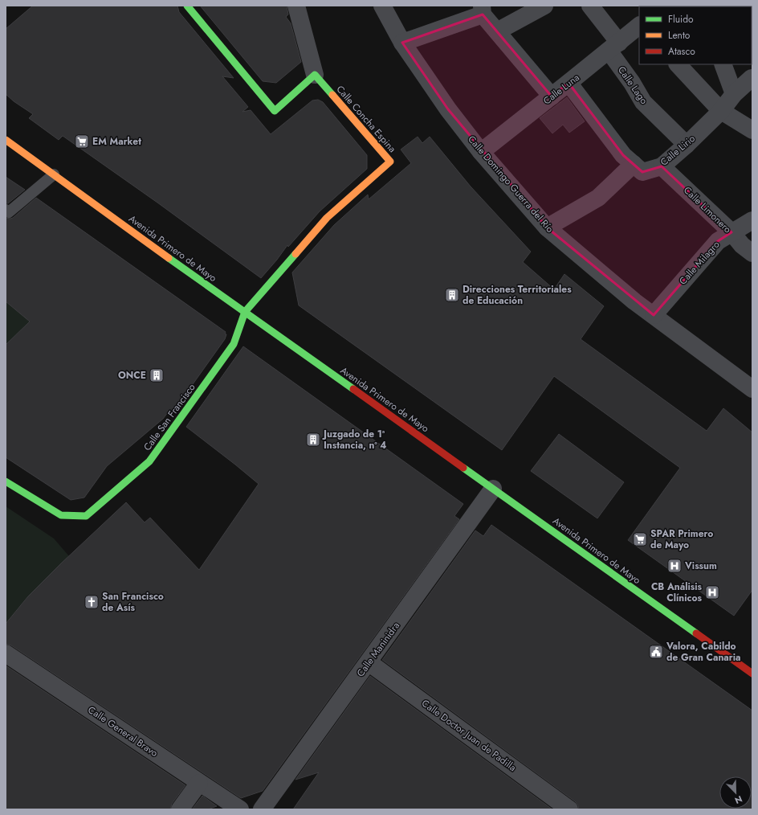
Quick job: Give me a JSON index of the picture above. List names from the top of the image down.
{
  "streets": {
    "street": [
      "Calle Lago",
      "Calle Luna",
      "Calle Concha Espina",
      "Calle Lirio",
      "Calle Domingo Guerra del Río",
      "Calle Limonero",
      "Avenida Primero de Mayo",
      "Calle Milagro",
      "Calle San Francisco",
      "Calle Maninidra",
      "Calle General Bravo",
      "Calle Doctor Juan de Padilla"
    ]
  },
  "crossings": [
    ["Calle Lago", "Calle Luna"],
    ["Calle Lago", "Calle Lirio"],
    ["Calle Luna", "Calle Domingo Guerra del Río"],
    ["Calle Concha Espina", "Avenida Primero de Mayo"],
    ["Calle Concha Espina", "Calle San Francisco"],
    ["Calle Lirio", "Calle Limonero"],
    ["Calle Domingo Guerra del Río", "Calle Milagro"],
    ["Calle Limonero", "Calle Milagro"],
    ["Avenida Primero de Mayo", "Calle San Francisco"],
    ["Avenida Primero de Mayo", "Calle Maninidra"],
    ["Calle Maninidra", "Calle Doctor Juan de Padilla"]
  ],
  "places": {
    "supermarket": ["EM Market", "SPAR Primero de Mayo"],
    "building": ["Direcciones Territoriales de Educación", "ONCE", "Juzgado de 1ª Instancia, nº 4"],
    "hospital": ["Vissum", "CB Análisis Clínicos"],
    "church": ["San Francisco de Asís"],
    "public building": ["Valora, Cabildo de Gran Canaria"]
  },
  "legend": ["Fluido", "Lento", "Atasco"],
  "north": "bottom right"
}
